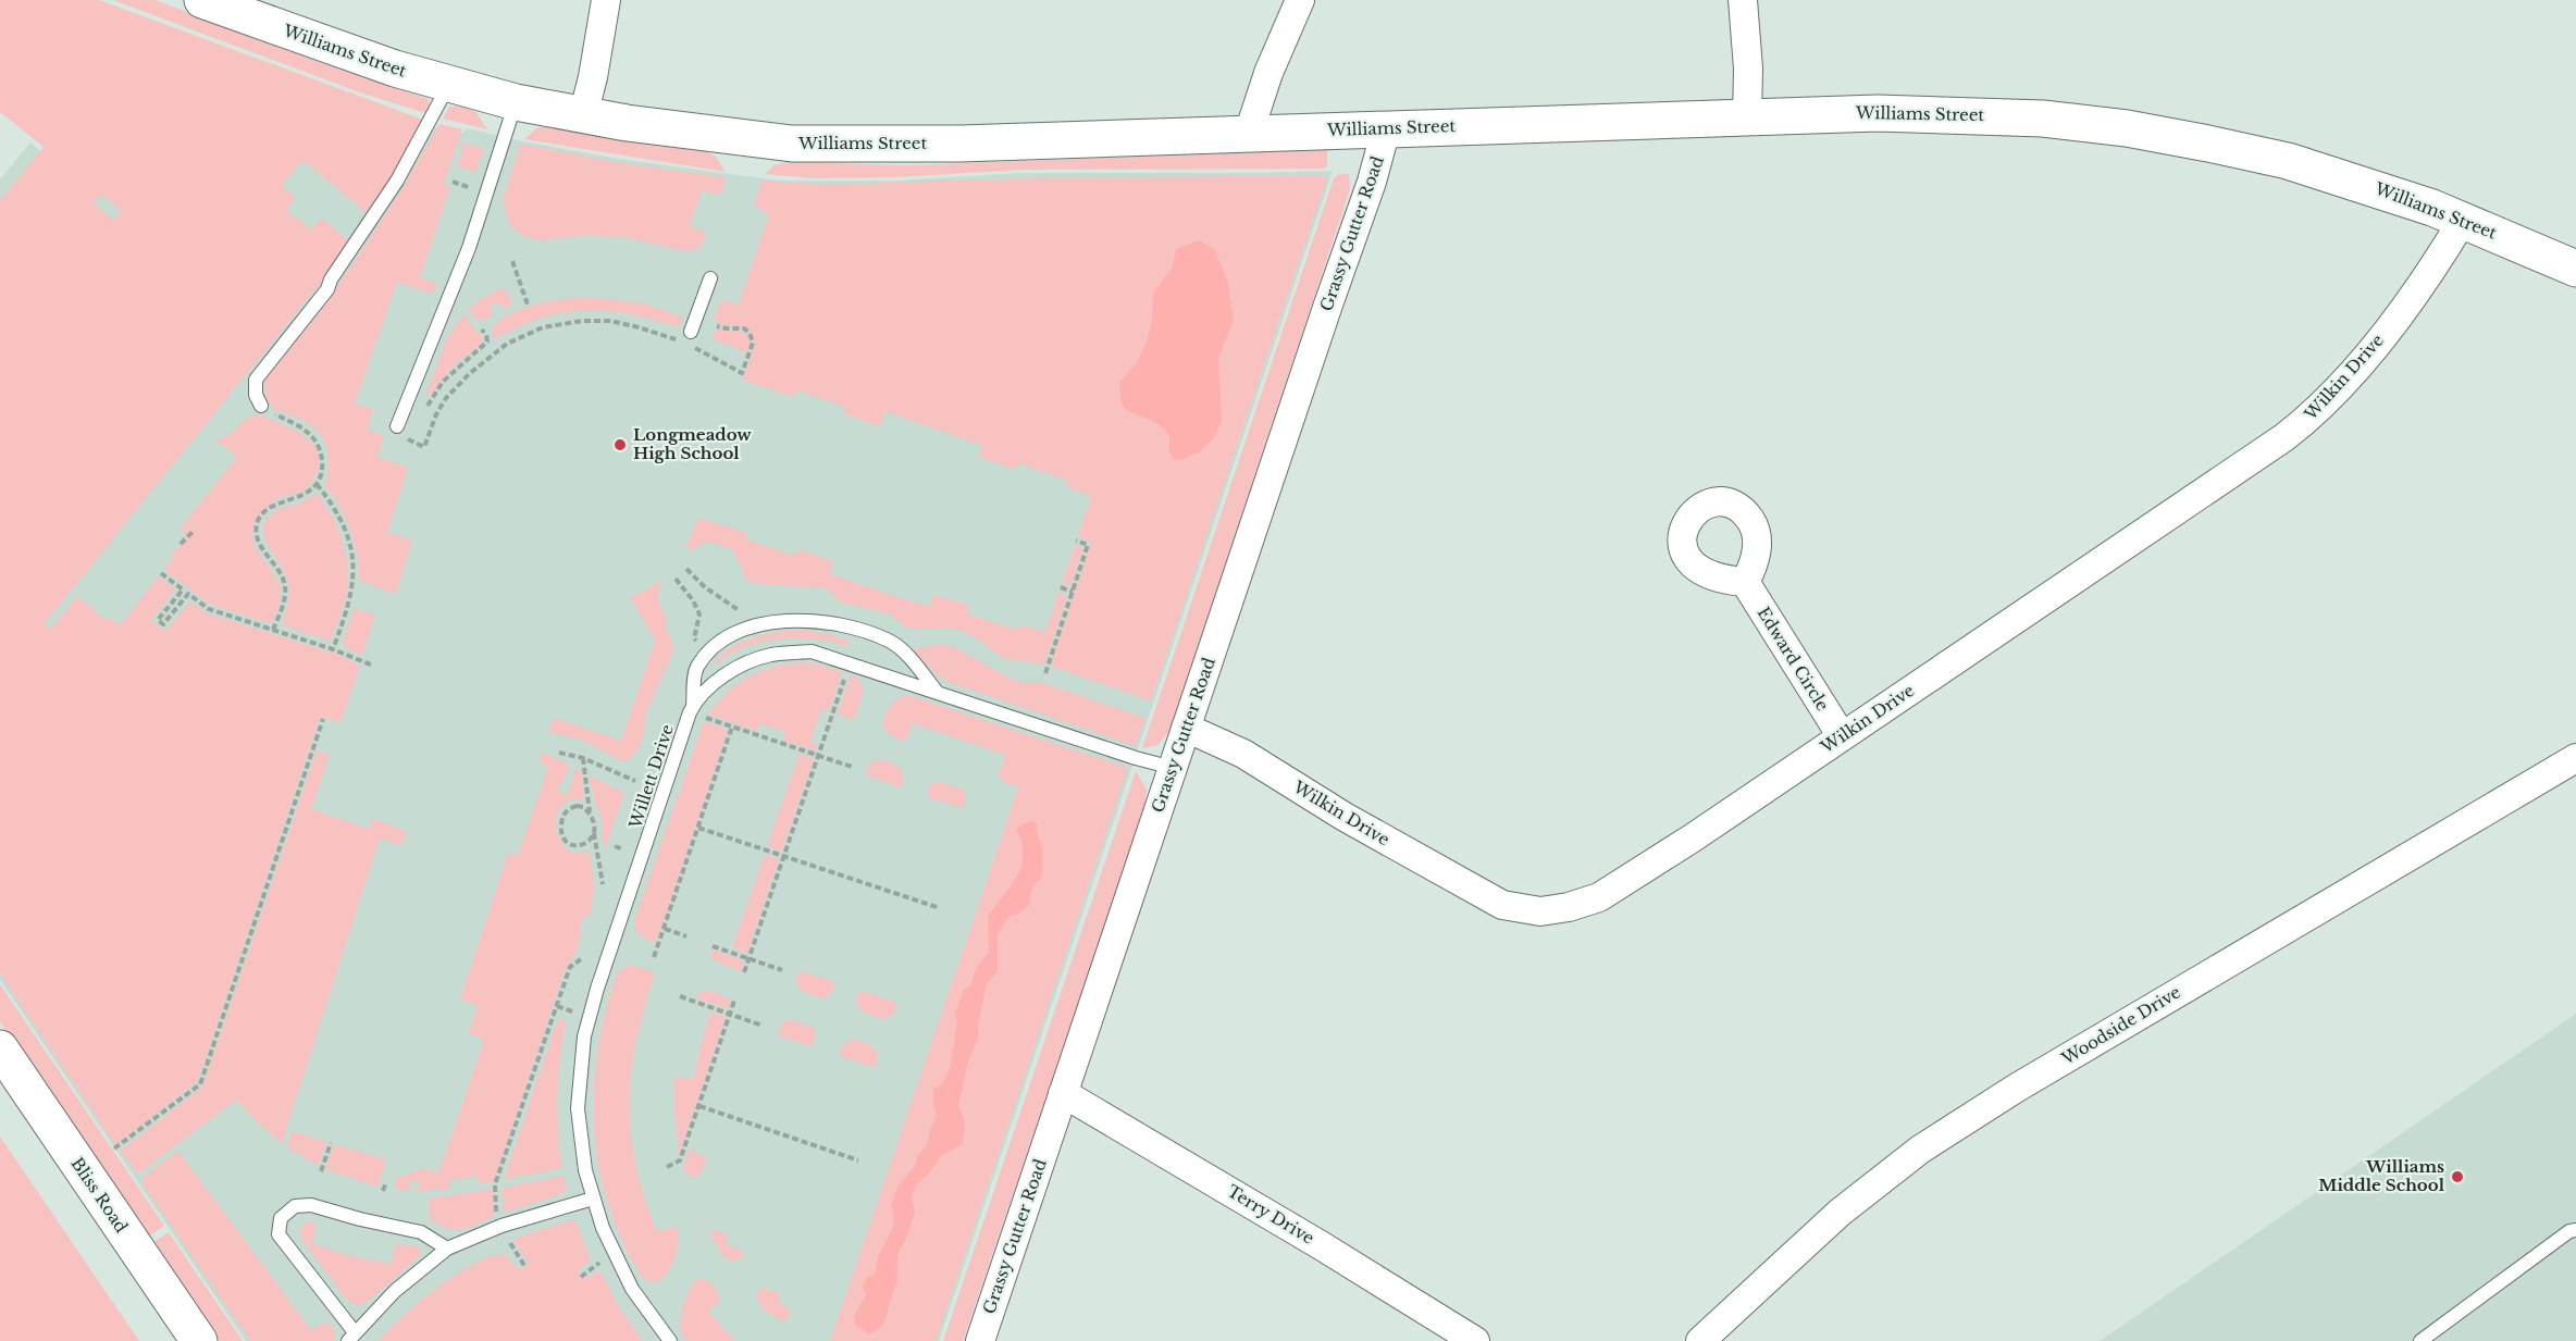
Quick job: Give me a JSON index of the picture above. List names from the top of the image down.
{
  "streets": {
    "main road": ["Williams Street", "Bliss Road"],
    "street": [
      "Grassy Gutter Road",
      "Wilkin Drive",
      "Edward Circle",
      "Woodside Drive",
      "Terry Drive"
    ],
    "lane": ["Willett Drive"]
  },
  "crossings": [
    ["Williams Street", "Grassy Gutter Road"],
    ["Williams Street", "Wilkin Drive"],
    ["Grassy Gutter Road", "Wilkin Drive"],
    ["Grassy Gutter Road", "Willett Drive"],
    ["Grassy Gutter Road", "Terry Drive"],
    ["Wilkin Drive", "Edward Circle"]
  ],
  "places": ["Longmeadow High School", "Williams Middle School"]
}
